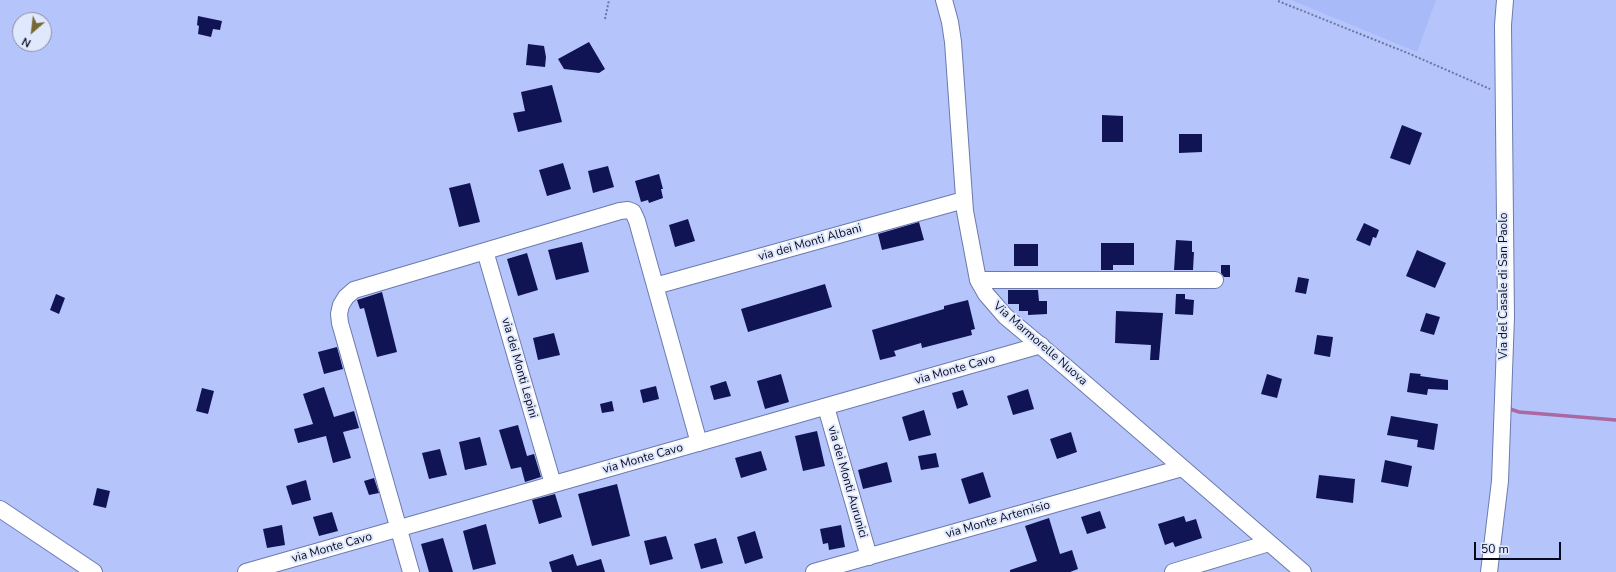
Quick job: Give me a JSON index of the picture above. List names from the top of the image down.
{
  "streets": {
    "street": [
      "via dei Monti Albani",
      "Via del Casale di San Paolo",
      "Via Marmorelle Nuova",
      "via dei Monti Lepini",
      "via Monte Cavo",
      "via dei Monti Aurunici",
      "via Monte Artemisio"
    ]
  },
  "crossings": [
    ["via dei Monti Albani", "Via Marmorelle Nuova"],
    ["Via Marmorelle Nuova", "via Monte Cavo"],
    ["Via Marmorelle Nuova", "via Monte Artemisio"],
    ["via dei Monti Lepini", "via Monte Cavo"],
    ["via Monte Cavo", "via dei Monti Aurunici"],
    ["via dei Monti Aurunici", "via Monte Artemisio"]
  ],
  "scale_bar": "50 m",
  "north": "bottom left"
}
